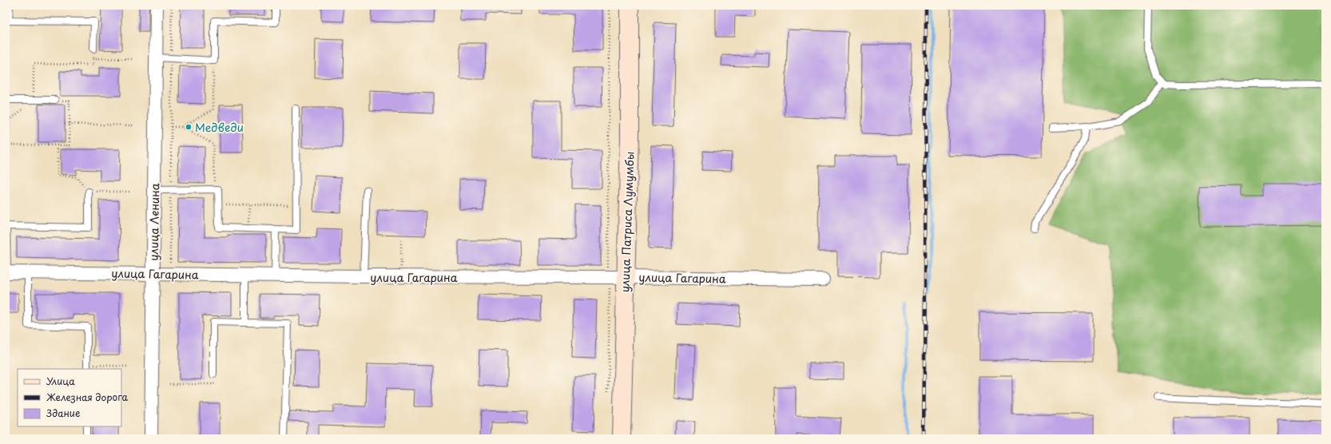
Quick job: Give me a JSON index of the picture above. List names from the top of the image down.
{
  "streets": {
    "street": ["улица Ленина", "улица Патриса Лумумбы", "улица Гагарина"]
  },
  "crossings": [
    ["улица Ленина", "улица Гагарина"],
    ["улица Патриса Лумумбы", "улица Гагарина"]
  ],
  "places": ["Медведи"],
  "legend": ["Улица", "Железная дорога", "Здание"]
}
